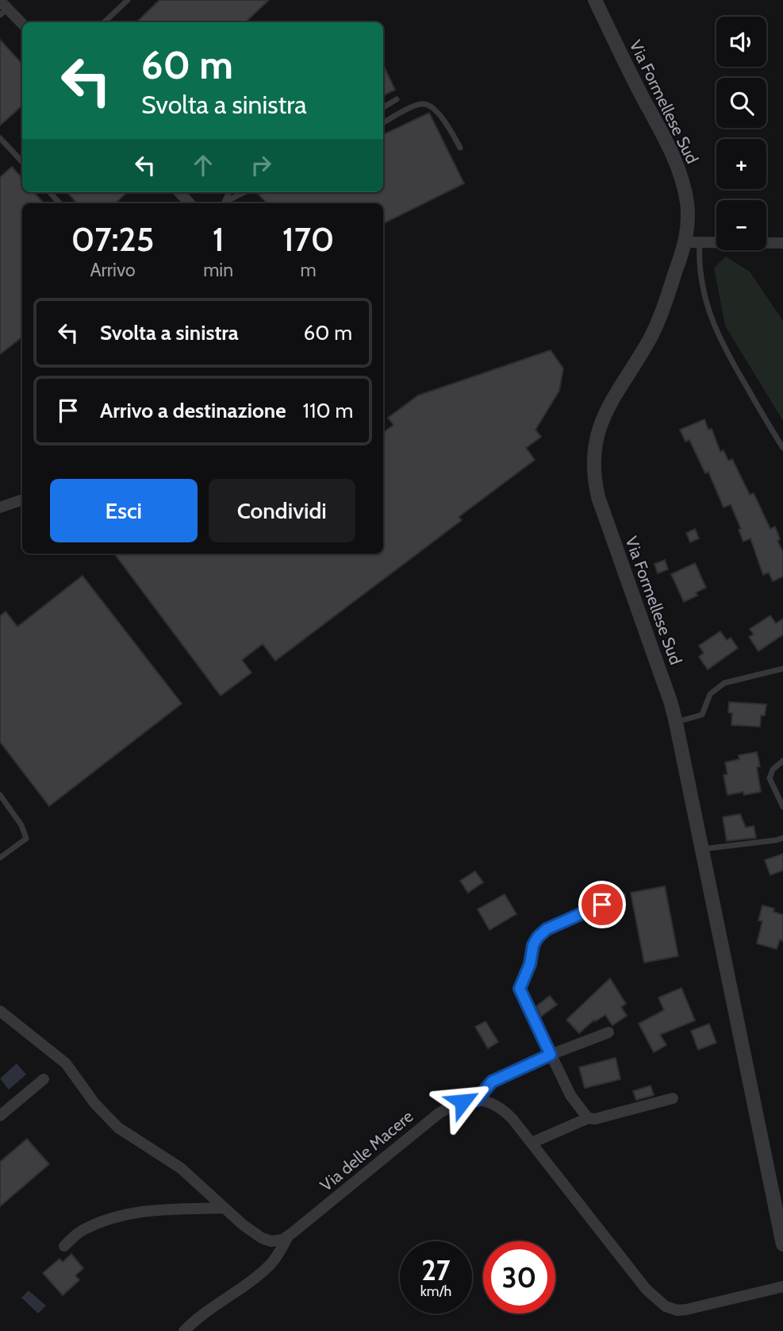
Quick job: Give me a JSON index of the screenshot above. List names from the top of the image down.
{
  "streets": {
    "street": ["Via Formellese Sud", "Via delle Macere"]
  },
  "page": {
    "map_buttons": ["+", "−"],
    "turn": ["60 m", "Svolta a sinistra"],
    "eta": [
      "07:25",
      "Arrivo",
      "1",
      "min",
      "170",
      "m"
    ],
    "list": [
      {
        "name": "Svolta a sinistra",
        "value": "60 m"
      },
      {
        "name": "Arrivo a destinazione",
        "value": "110 m"
      }
    ],
    "buttons": ["Esci", "Condividi"],
    "speed": "27 km/h",
    "limit": "30"
  }
}
